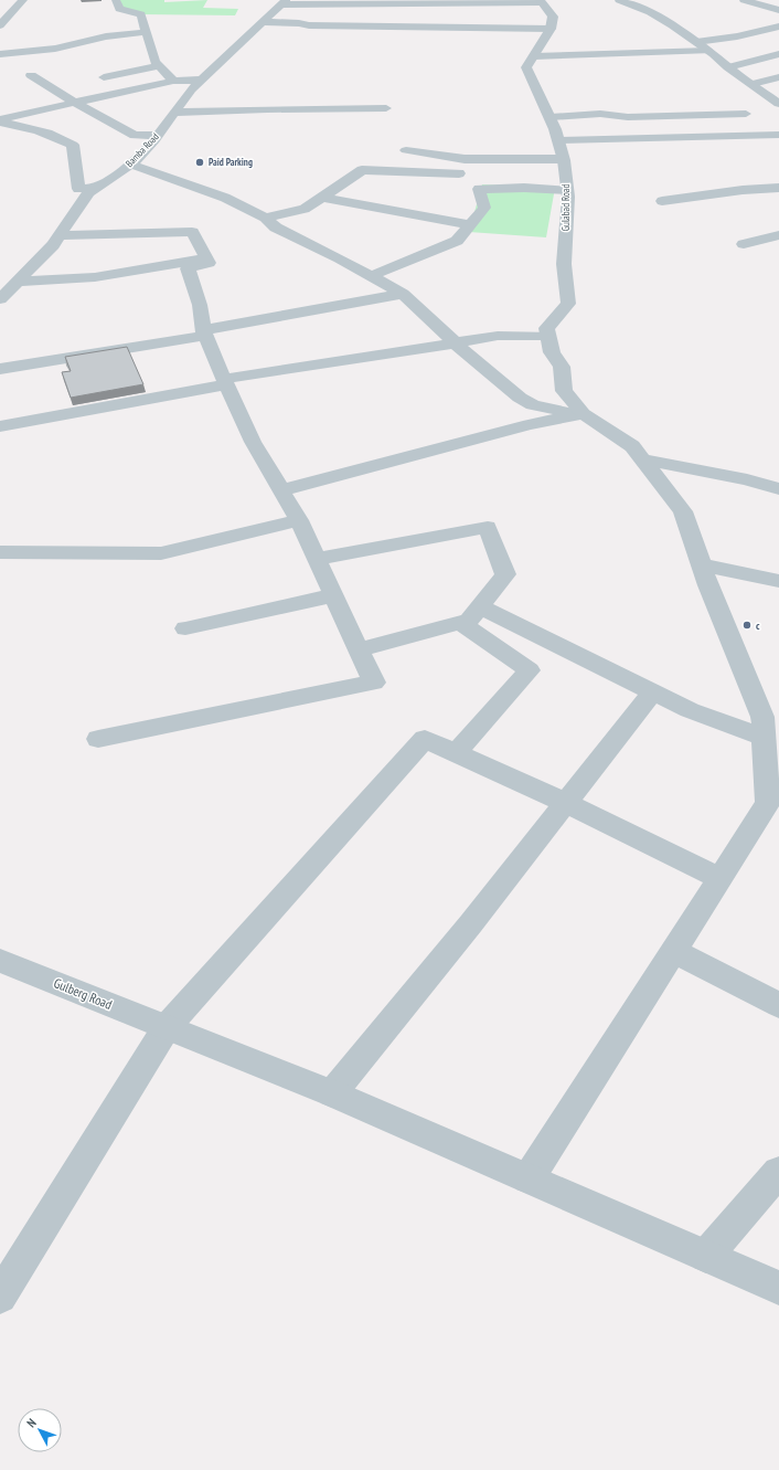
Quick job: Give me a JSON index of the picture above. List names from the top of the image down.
{
  "streets": {
    "street": ["Bamba Road", "Gulabad Road", "Gulberg Road"]
  },
  "places": ["Paid Parking", "c"],
  "north": "top left"
}
